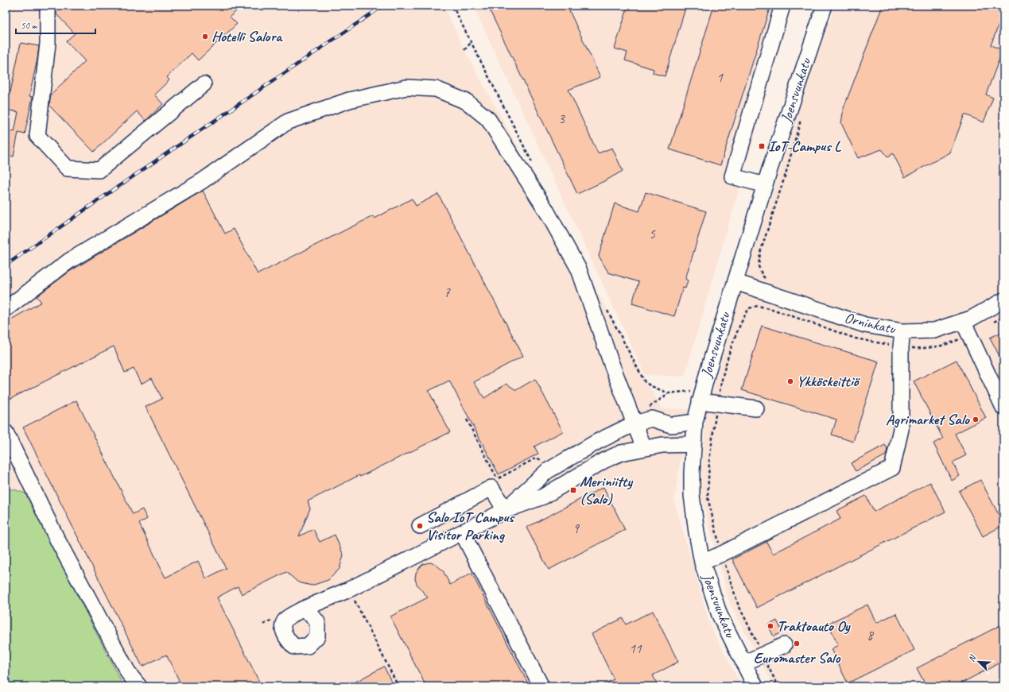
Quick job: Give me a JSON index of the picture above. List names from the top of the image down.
{
  "streets": {
    "street": ["Joensuunkatu", "Örninkatu"]
  },
  "crossings": [
    ["Joensuunkatu", "Örninkatu"]
  ],
  "places": {
    "other": [
      "Hotelli Salora",
      "Ykköskeittiö",
      "Agrimarket Salo",
      "Salo IoT Campus Visitor Parking",
      "Traktoauto Oy",
      "Euromaster Salo"
    ],
    "transit": ["IoT-Campus L", "Meriniitty (Salo)"]
  },
  "house_numbers": [
    "1",
    "3",
    "5",
    "7",
    "9",
    "8",
    "11"
  ],
  "scale_bar": "50 m",
  "north": "top left"
}
